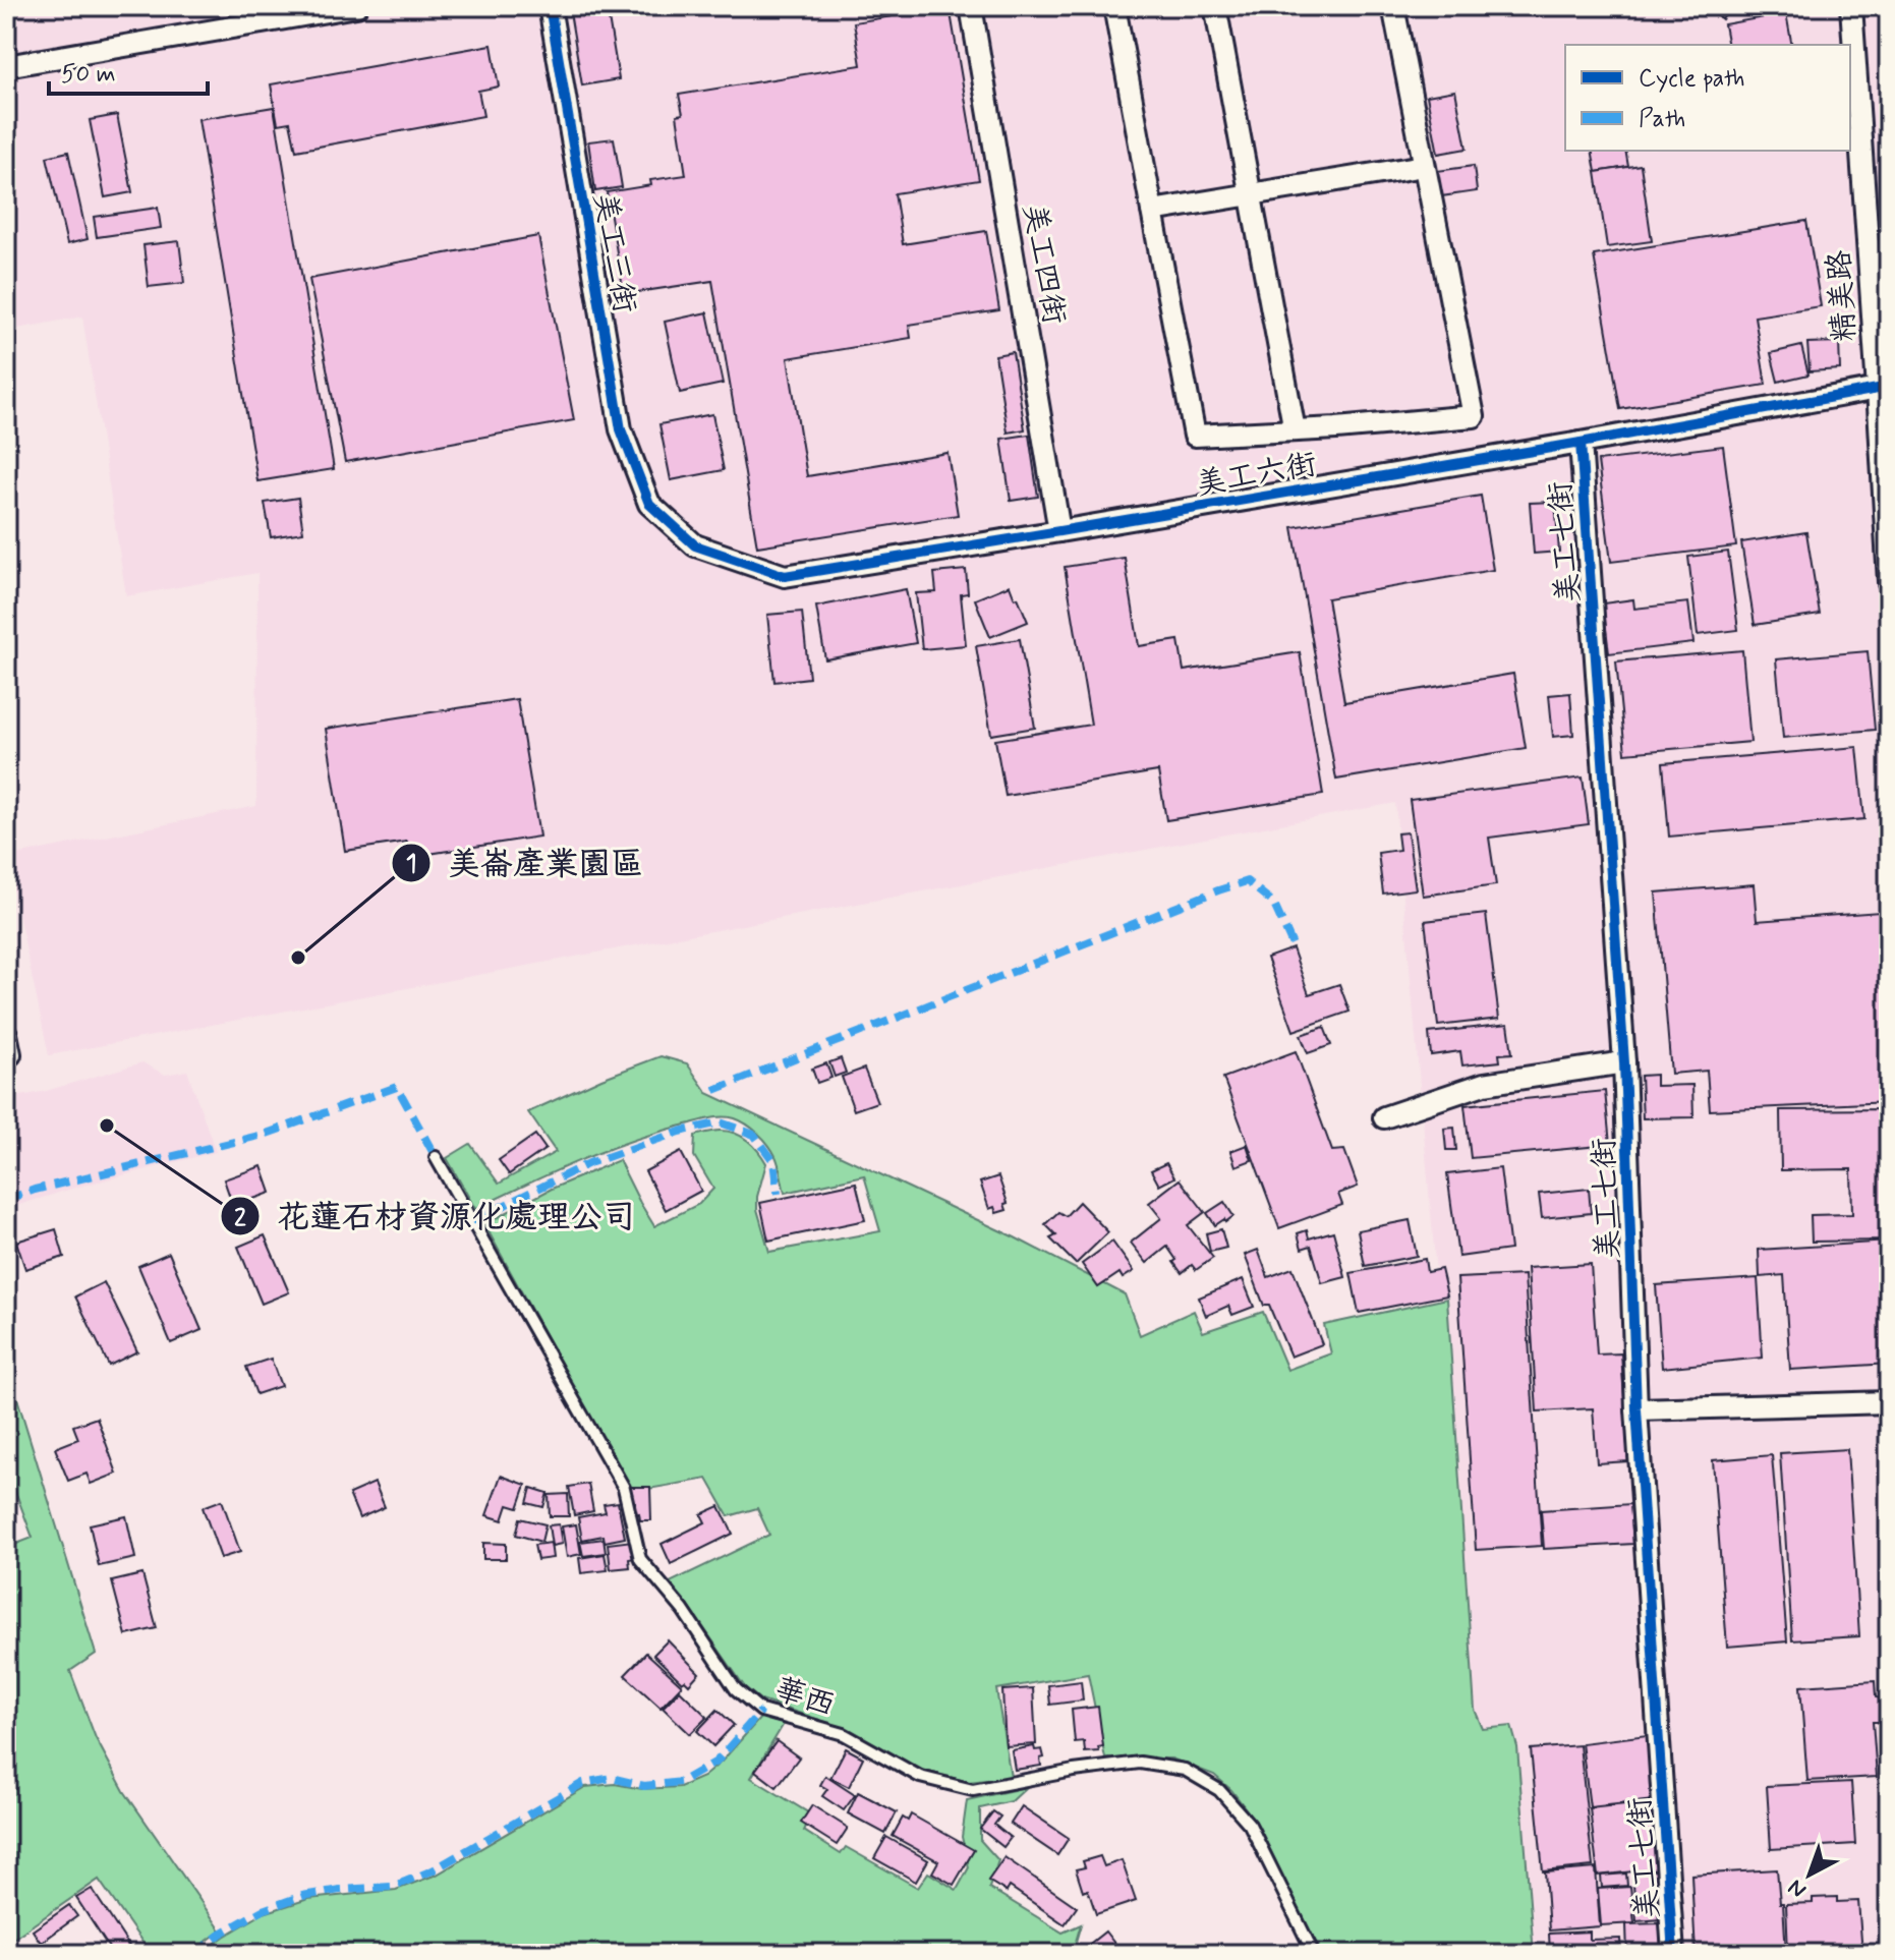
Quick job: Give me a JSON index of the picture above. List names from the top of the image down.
{
  "streets": {
    "street": [
      "美工三街",
      "美工四街",
      "精美路",
      "美工六街",
      "美工七街"
    ],
    "lane": ["華西"]
  },
  "crossings": [
    ["美工三街", "美工六街"],
    ["美工四街", "美工六街"],
    ["精美路", "美工六街"],
    ["美工六街", "美工七街"]
  ],
  "places": ["美崙產業園區", "花蓮石材資源化處理公司"],
  "legend": ["Cycle path", "Path"],
  "scale_bar": "50 m",
  "north": "bottom left"
}
